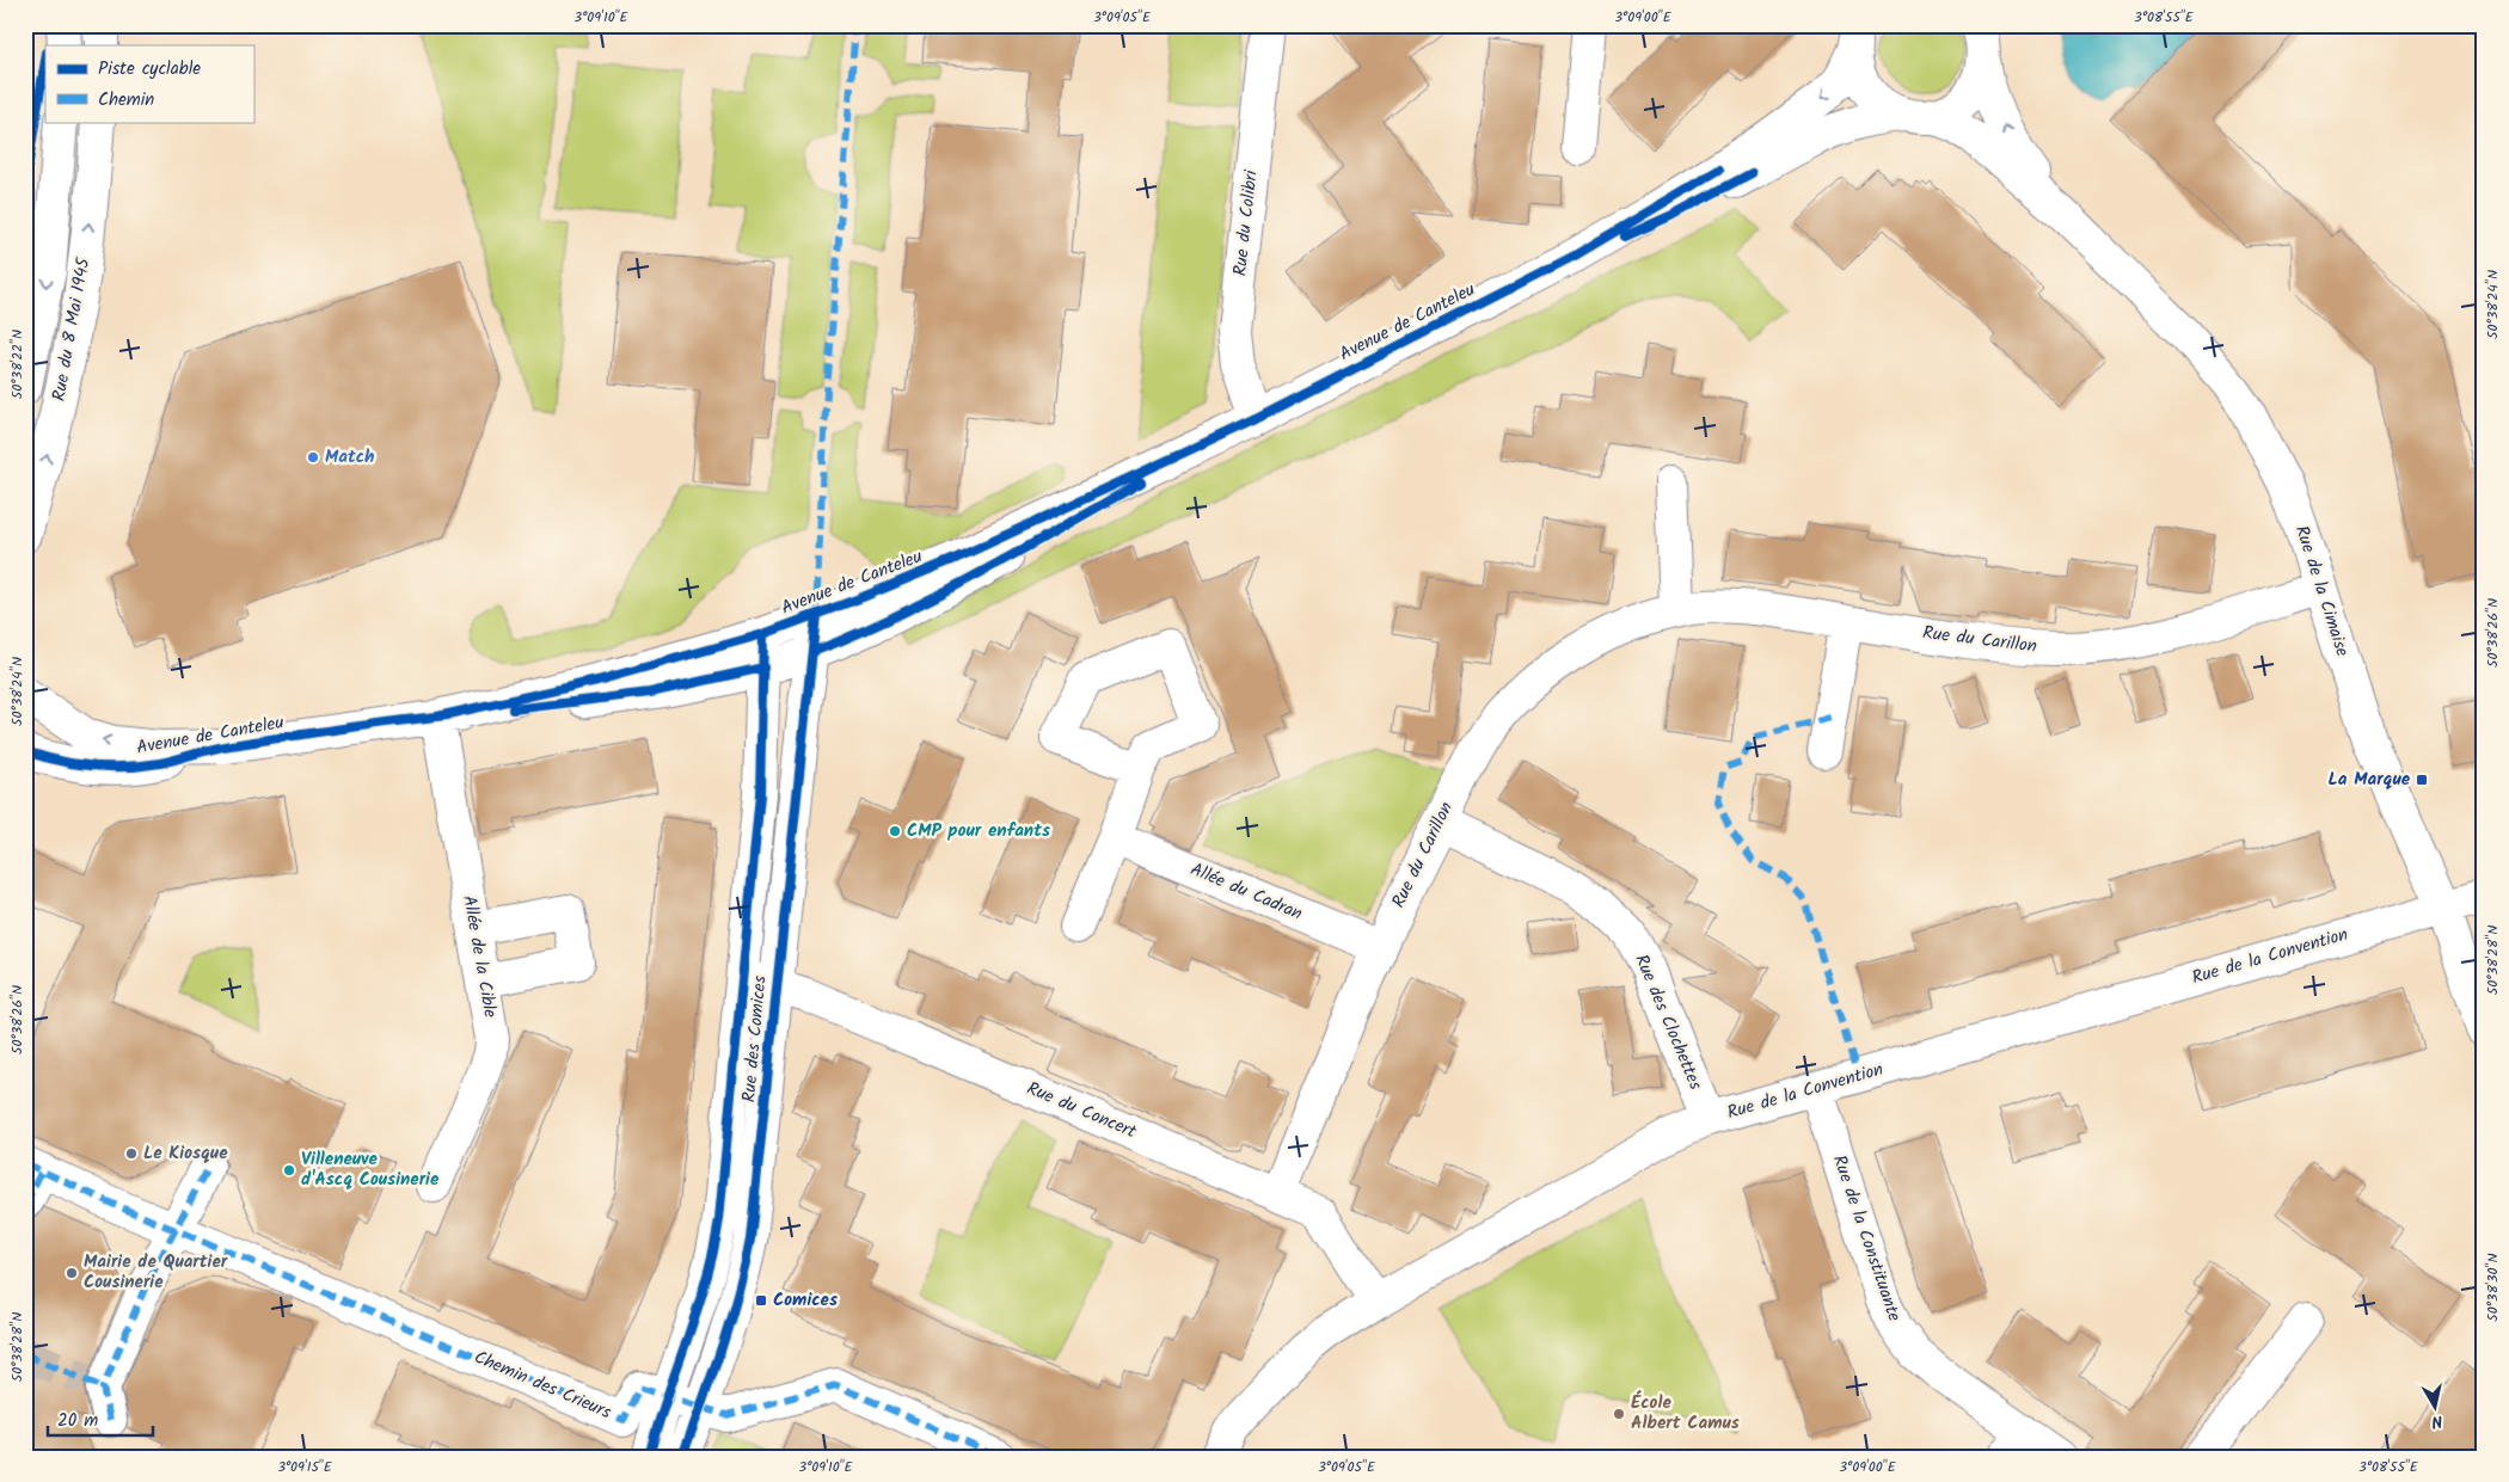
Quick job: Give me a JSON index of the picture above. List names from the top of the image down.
{
  "streets": {
    "street": [
      "Rue du Colibri",
      "Avenue de Canteleu",
      "Rue du 8 Mai 1945",
      "Rue de la Cimaise",
      "Rue du Carillon",
      "Allée du Cadran",
      "Allée de la Cible",
      "Rue de la Convention",
      "Rue des Clochettes",
      "Rue des Comices",
      "Rue du Concert",
      "Rue de la Constituante",
      "Chemin des Crieurs"
    ]
  },
  "crossings": [
    ["Rue du Colibri", "Avenue de Canteleu"],
    ["Avenue de Canteleu", "Rue de la Cimaise"],
    ["Avenue de Canteleu", "Allée de la Cible"],
    ["Avenue de Canteleu", "Rue des Comices"],
    ["Rue de la Cimaise", "Rue du Carillon"],
    ["Rue de la Cimaise", "Rue de la Convention"],
    ["Rue du Carillon", "Allée du Cadran"],
    ["Rue du Carillon", "Rue des Clochettes"],
    ["Rue du Carillon", "Rue du Concert"],
    ["Rue de la Convention", "Rue des Clochettes"],
    ["Rue de la Convention", "Rue du Concert"],
    ["Rue de la Convention", "Rue de la Constituante"],
    ["Rue des Comices", "Rue du Concert"],
    ["Rue des Comices", "Chemin des Crieurs"]
  ],
  "places": {
    "other": [
      "Match",
      "CMP pour enfants",
      "Le Kiosque",
      "Villeneuve d'Ascq Cousinerie",
      "Mairie de Quartier Cousinerie",
      "École Albert Camus"
    ],
    "transit": ["La Marque", "Comices"]
  },
  "legend": ["Piste cyclable", "Chemin"],
  "scale_bar": "20 m",
  "north": "bottom",
  "coordinates": [
    "3°09'10\"E",
    "3°09'05\"E",
    "3°09'00\"E",
    "3°08'55\"E",
    "50°38'24\"N",
    "50°38'22\"N",
    "50°38'26\"N",
    "50°38'28\"N",
    "50°38'30\"N",
    "3°09'15\"E"
  ]
}
